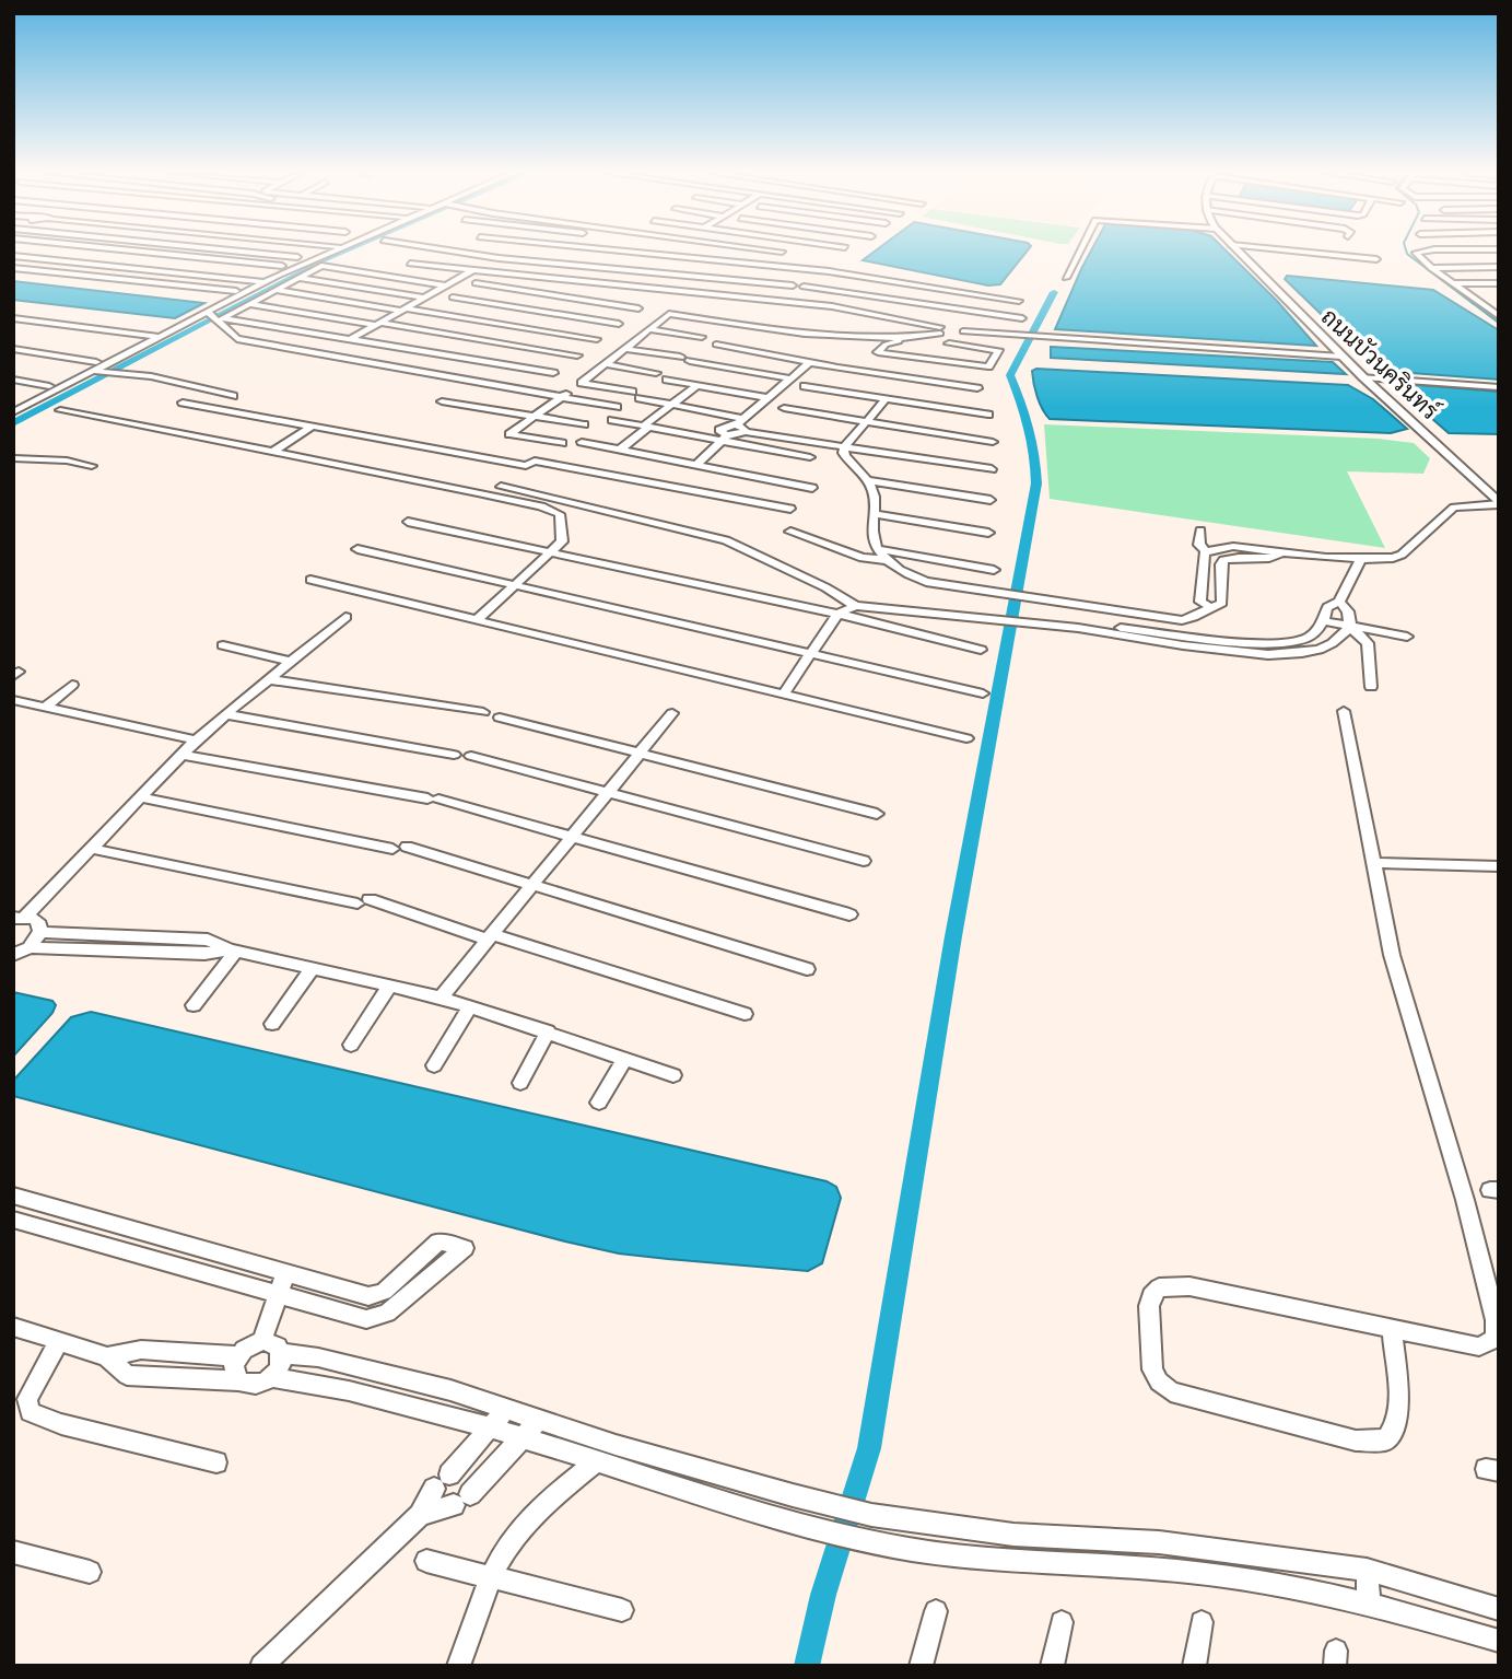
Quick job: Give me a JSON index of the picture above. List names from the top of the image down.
{
  "streets": {
    "street": ["ถนนบัวนครินทร์"]
  }
}
